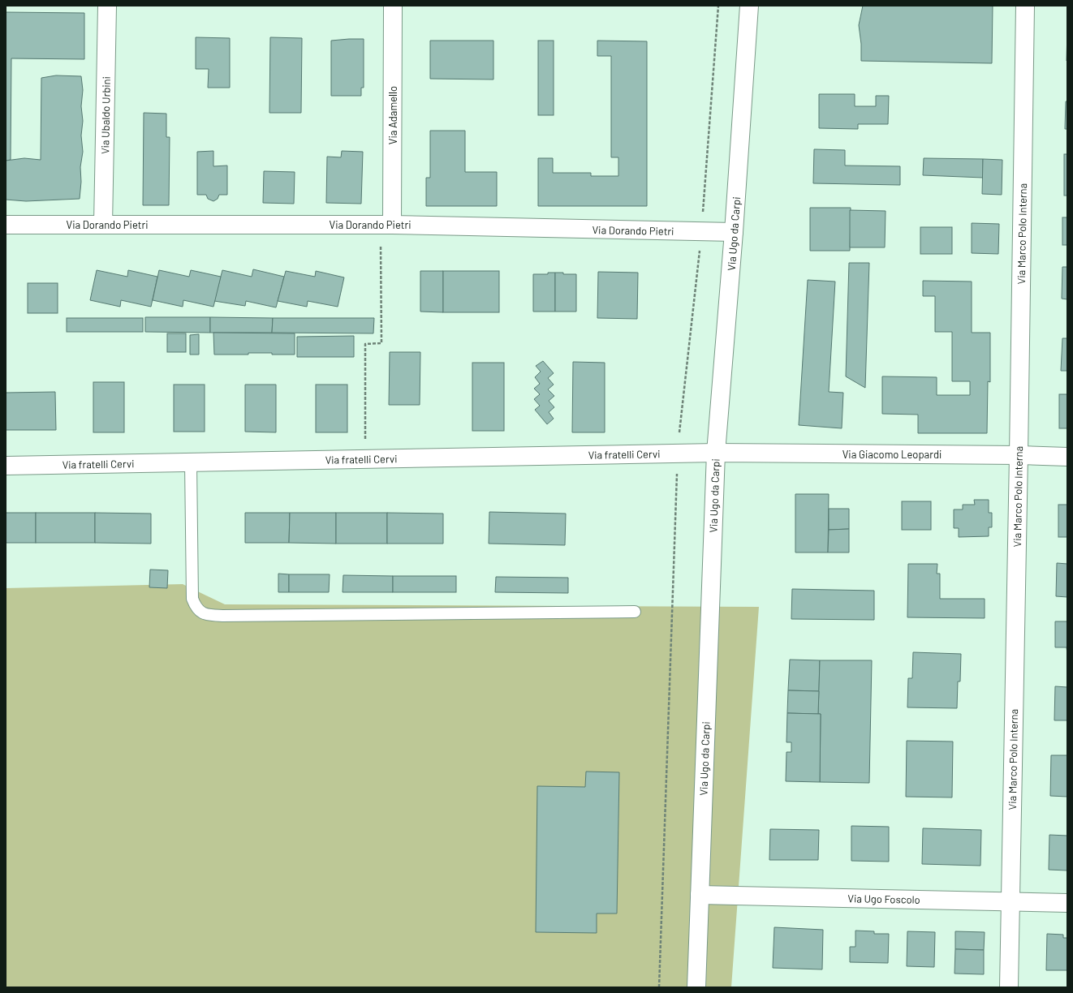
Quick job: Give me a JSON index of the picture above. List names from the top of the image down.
{
  "streets": {
    "street": [
      "Via Ubaldo Urbini",
      "Via Adamello",
      "Via Dorando Pietri",
      "Via Ugo da Carpi",
      "Via Marco Polo Interna",
      "Via fratelli Cervi",
      "Via Giacomo Leopardi",
      "Via Ugo Foscolo"
    ]
  },
  "crossings": [
    ["Via Ubaldo Urbini", "Via Dorando Pietri"],
    ["Via Adamello", "Via Dorando Pietri"],
    ["Via Dorando Pietri", "Via Ugo da Carpi"],
    ["Via Ugo da Carpi", "Via fratelli Cervi"],
    ["Via Ugo da Carpi", "Via Giacomo Leopardi"],
    ["Via Ugo da Carpi", "Via Ugo Foscolo"],
    ["Via Marco Polo Interna", "Via Giacomo Leopardi"],
    ["Via Marco Polo Interna", "Via Ugo Foscolo"],
    ["Via fratelli Cervi", "Via Giacomo Leopardi"]
  ]
}
